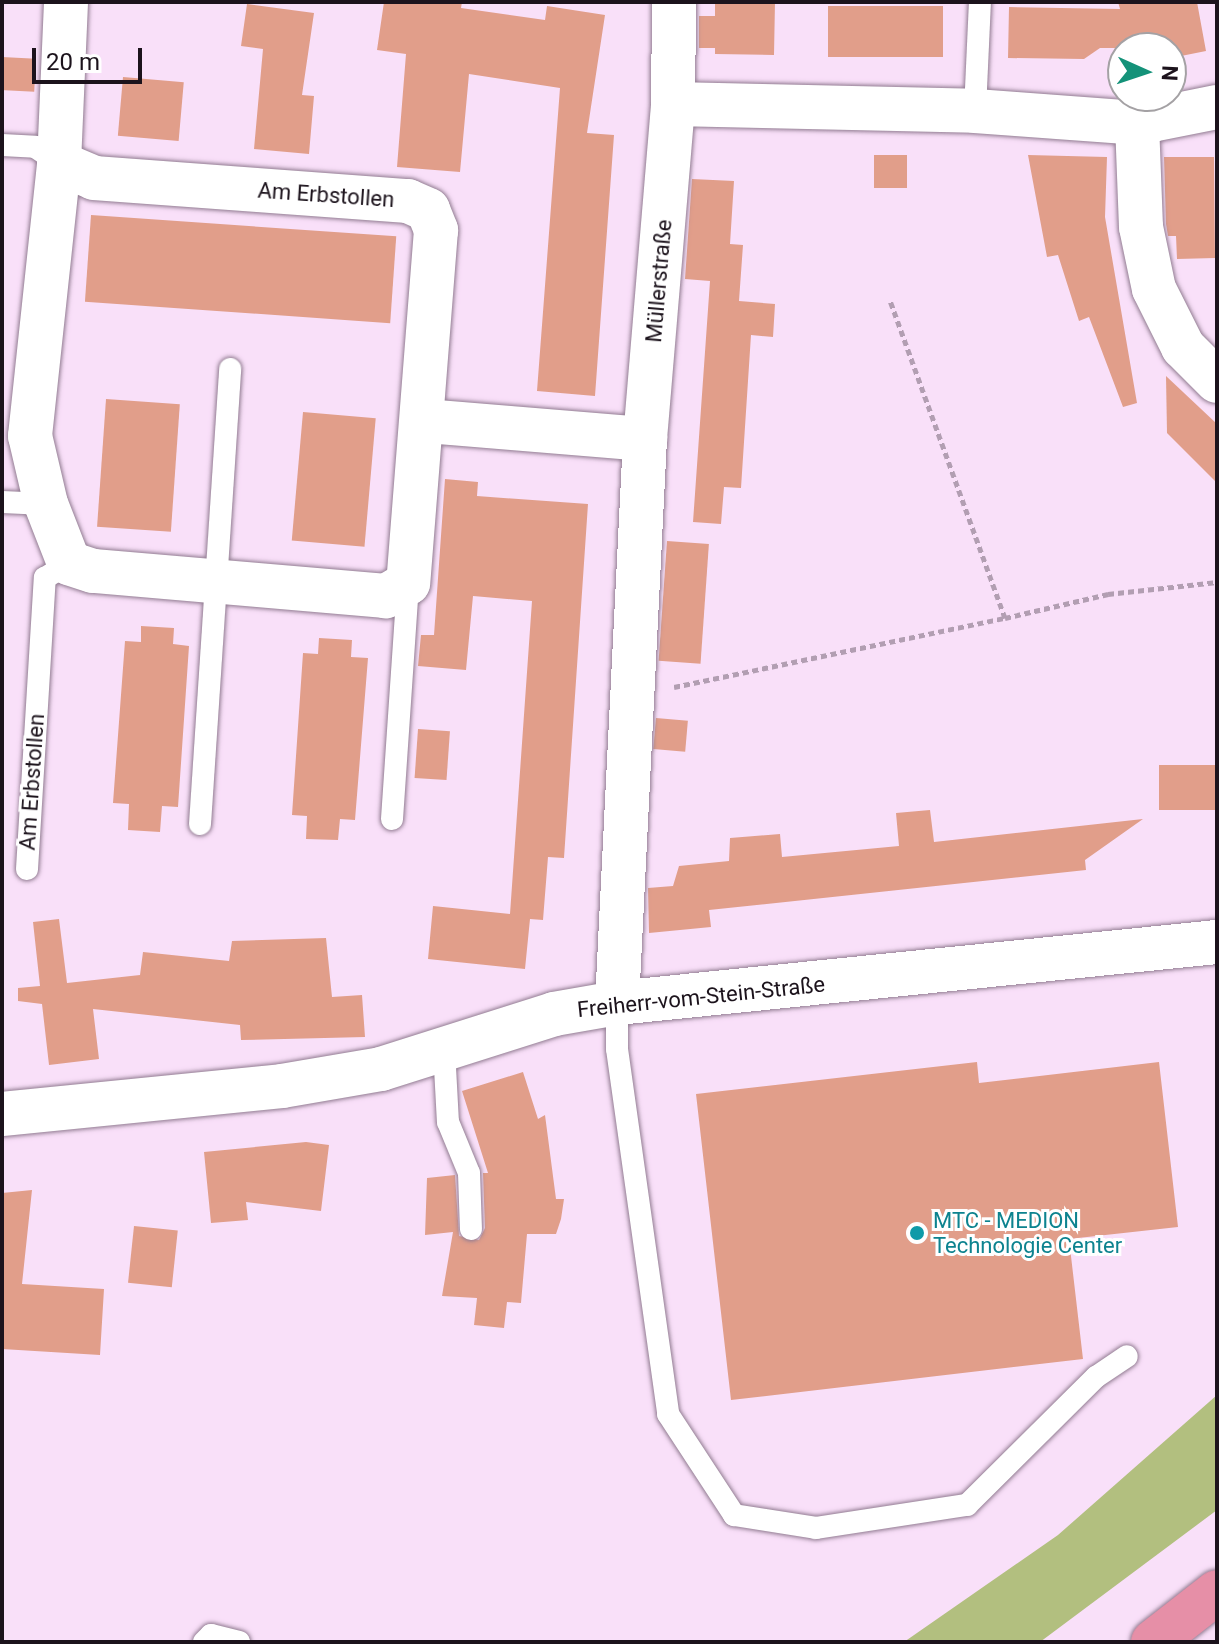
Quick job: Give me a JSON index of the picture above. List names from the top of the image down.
{
  "streets": {
    "street": ["Am Erbstollen", "Müllerstraße", "Freiherr-vom-Stein-Straße"]
  },
  "crossings": [
    ["Müllerstraße", "Freiherr-vom-Stein-Straße"]
  ],
  "places": ["MTC - MEDION Technologie Center"],
  "scale_bar": "20 m",
  "north": "right"
}
